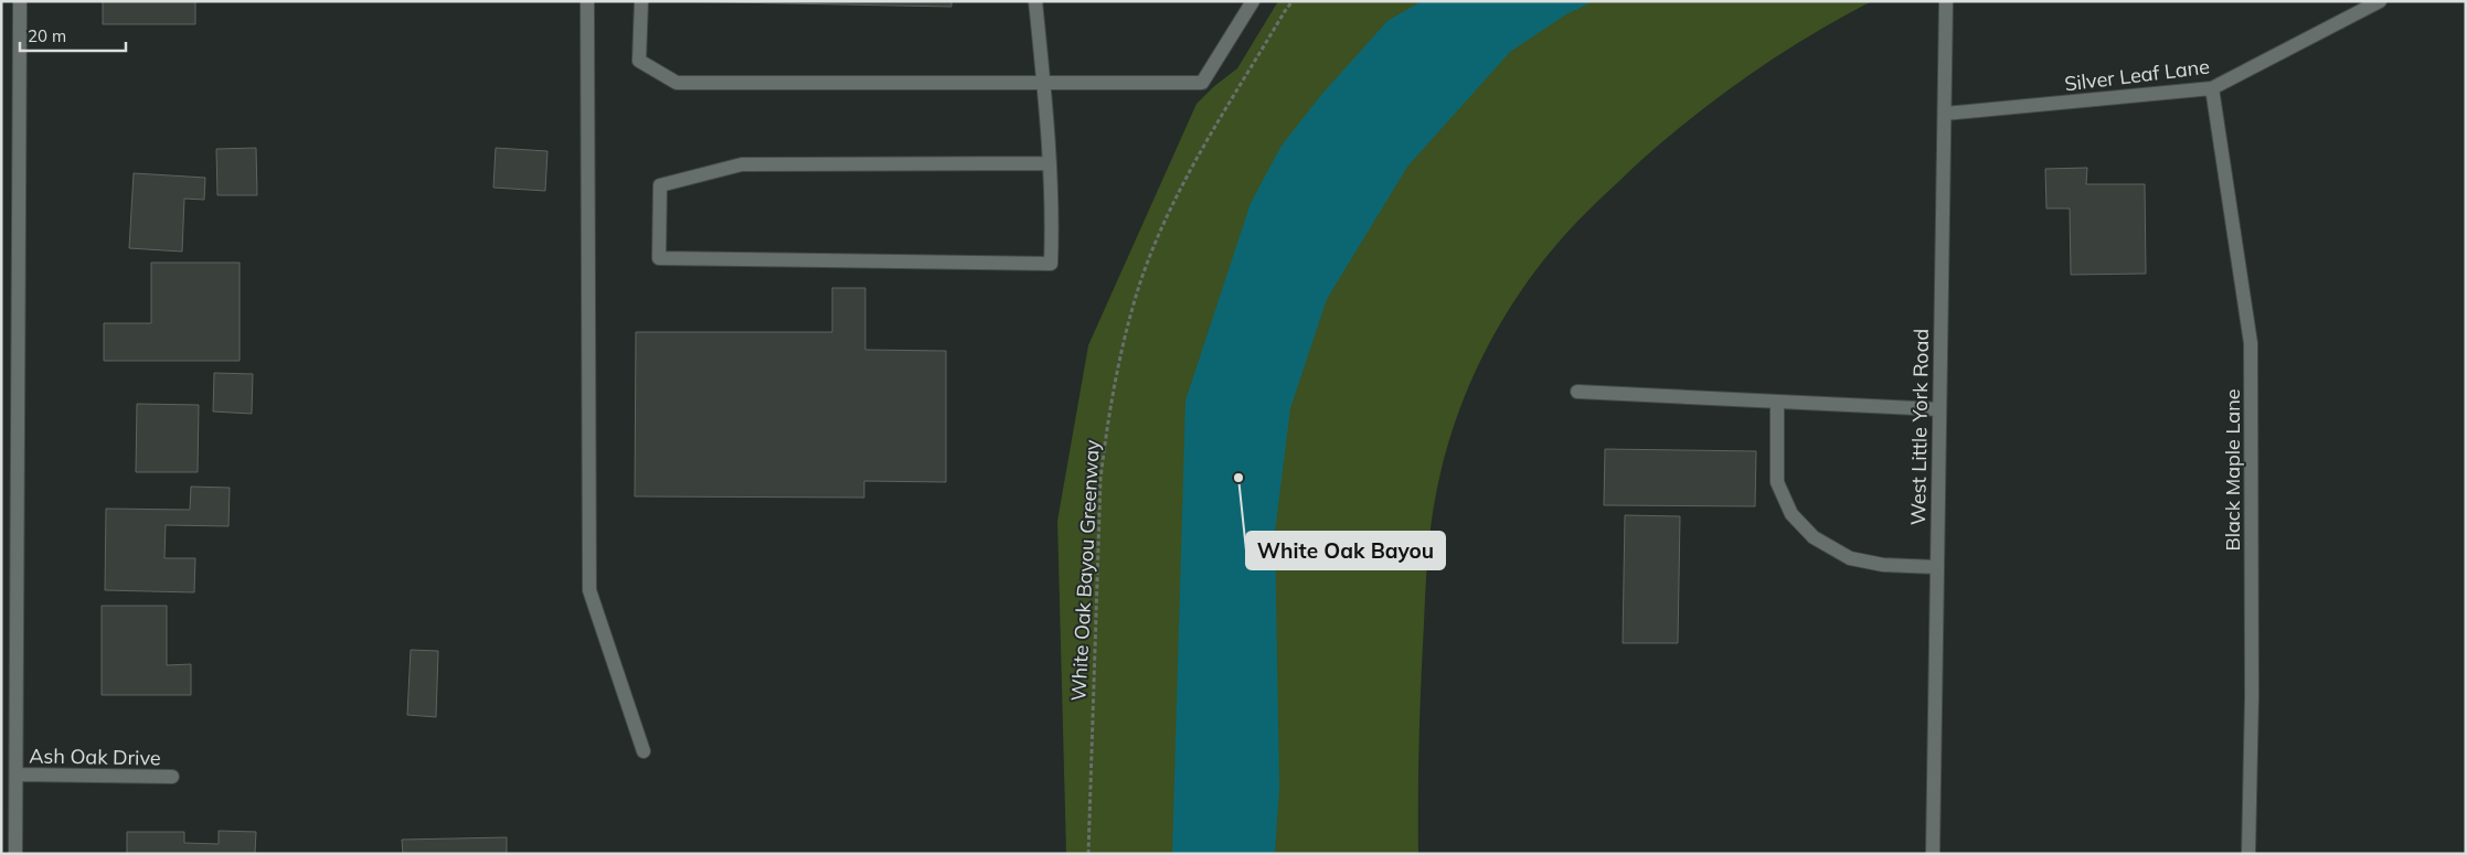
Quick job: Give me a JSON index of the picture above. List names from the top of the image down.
{
  "streets": {
    "street": [
      "Silver Leaf Lane",
      "West Little York Road",
      "Black Maple Lane",
      "Ash Oak Drive"
    ],
    "path": ["White Oak Bayou Greenway"]
  },
  "crossings": [
    ["Silver Leaf Lane", "West Little York Road"],
    ["Silver Leaf Lane", "Black Maple Lane"]
  ],
  "places": ["White Oak Bayou"],
  "scale_bar": "20 m"
}
